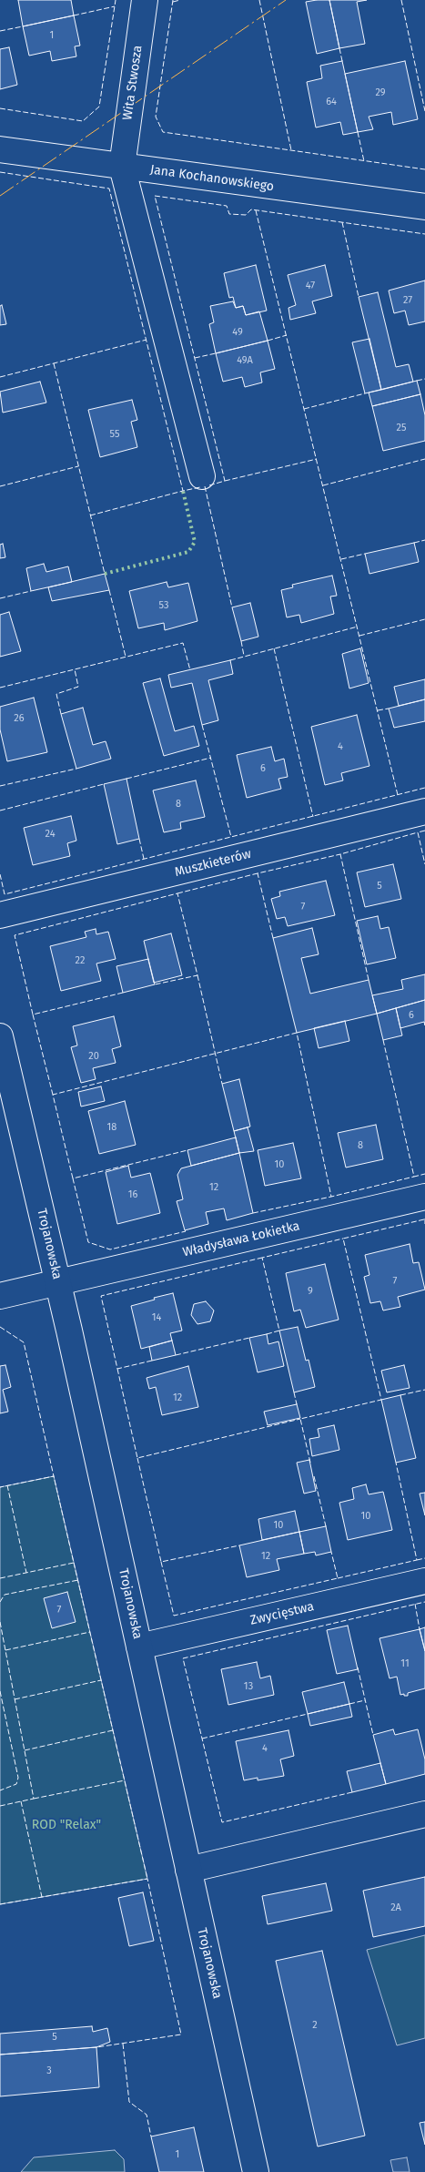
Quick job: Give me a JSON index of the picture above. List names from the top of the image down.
{
  "streets": {
    "street": [
      "Wita Stwosza",
      "Jana Kochanowskiego",
      "Muszkieterów",
      "Władysława Łokietka",
      "Trojanowska",
      "Zwycięstwa"
    ]
  },
  "crossings": [
    ["Wita Stwosza", "Jana Kochanowskiego"],
    ["Władysława Łokietka", "Trojanowska"],
    ["Trojanowska", "Zwycięstwa"]
  ],
  "parks": ["ROD \"Relax\""],
  "house_numbers": [
    "1",
    "29",
    "64",
    "47",
    "27",
    "49",
    "49A",
    "25",
    "55",
    "53",
    "26",
    "4",
    "6",
    "8",
    "24",
    "5",
    "7",
    "22",
    "6",
    "20",
    "18",
    "8",
    "10",
    "12",
    "16",
    "7",
    "9",
    "14",
    "12",
    "10",
    "10",
    "12",
    "7",
    "11",
    "13",
    "4",
    "2A",
    "2",
    "5",
    "3",
    "1"
  ]
}
